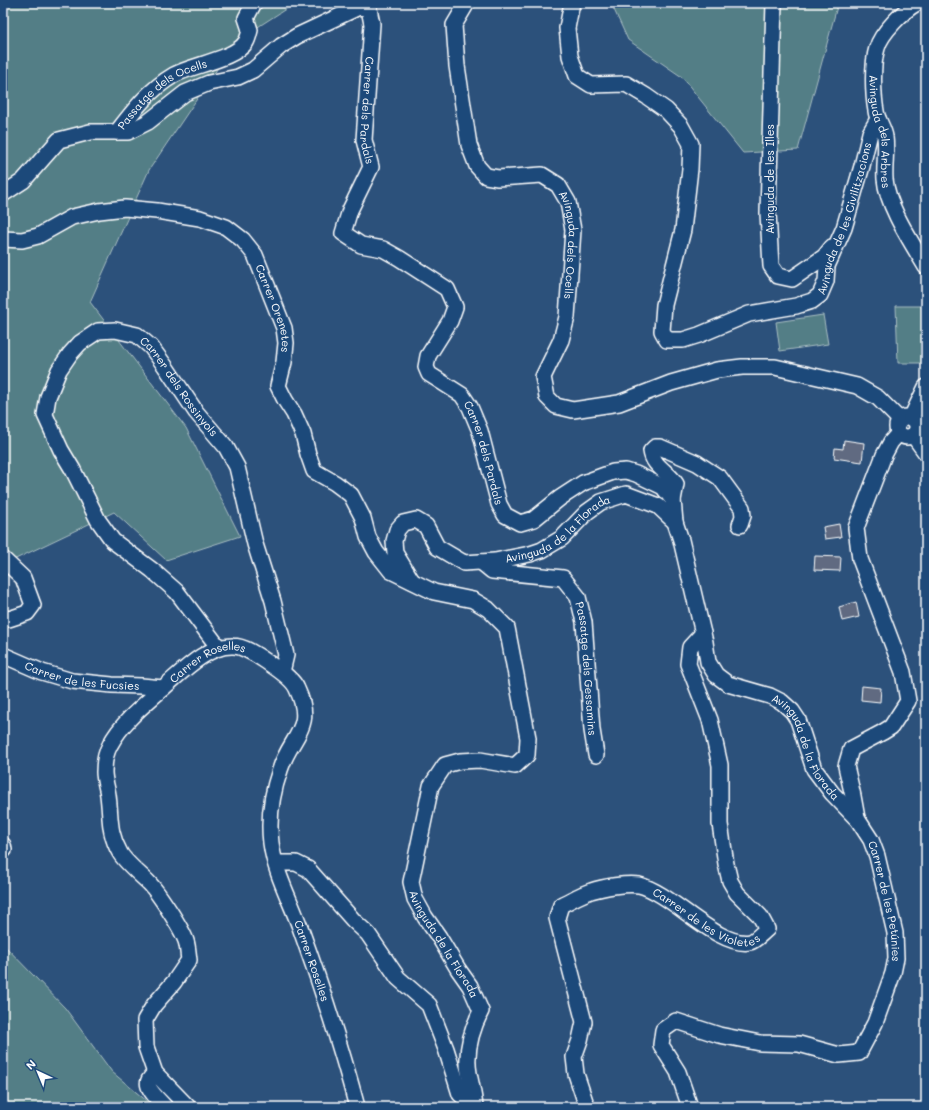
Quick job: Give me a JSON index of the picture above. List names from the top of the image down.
{
  "streets": {
    "street": [
      "Passatge dels Ocells",
      "Carrer dels Pardals",
      "Avinguda dels Arbres",
      "Avinguda de les Illes",
      "Avinguda de les Civilitzacions",
      "Avinguda dels Ocells",
      "Carrer Orenetes",
      "Carrer dels Rossinyols",
      "Avinguda de la Florada",
      "Carrer Roselles",
      "Passatge dels Gessamins",
      "Carrer de les Fucsies",
      "Carrer de les Petúnies",
      "Carrer de les Violetes"
    ]
  },
  "crossings": [
    ["Passatge dels Ocells", "Carrer dels Pardals"],
    ["Avinguda dels Arbres", "Avinguda de les Civilitzacions"],
    ["Avinguda de les Illes", "Avinguda de les Civilitzacions"],
    ["Avinguda dels Ocells", "Avinguda de la Florada"],
    ["Carrer Orenetes", "Avinguda de la Florada"],
    ["Carrer dels Rossinyols", "Carrer Roselles"],
    ["Avinguda de la Florada", "Carrer Roselles"],
    ["Avinguda de la Florada", "Passatge dels Gessamins"],
    ["Avinguda de la Florada", "Carrer de les Petúnies"],
    ["Avinguda de la Florada", "Carrer de les Violetes"],
    ["Carrer Roselles", "Carrer de les Fucsies"]
  ],
  "north": "top left"
}
